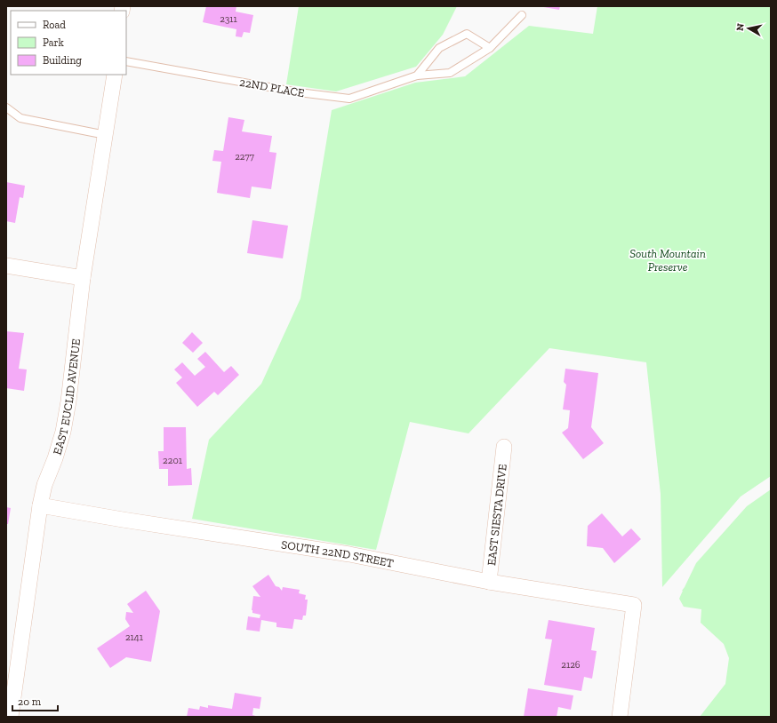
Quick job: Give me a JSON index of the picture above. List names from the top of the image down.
{
  "streets": {
    "street": ["EAST EUCLID AVENUE", "EAST SIESTA DRIVE", "SOUTH 22ND STREET"],
    "lane": ["22ND PLACE"]
  },
  "crossings": [
    ["EAST EUCLID AVENUE", "SOUTH 22ND STREET"],
    ["EAST SIESTA DRIVE", "SOUTH 22ND STREET"]
  ],
  "parks": ["South Mountain Preserve"],
  "house_numbers": [
    "2311",
    "2277",
    "2201",
    "2141",
    "2126"
  ],
  "legend": ["Road", "Park", "Building"],
  "scale_bar": "20 m",
  "north": "left"
}
